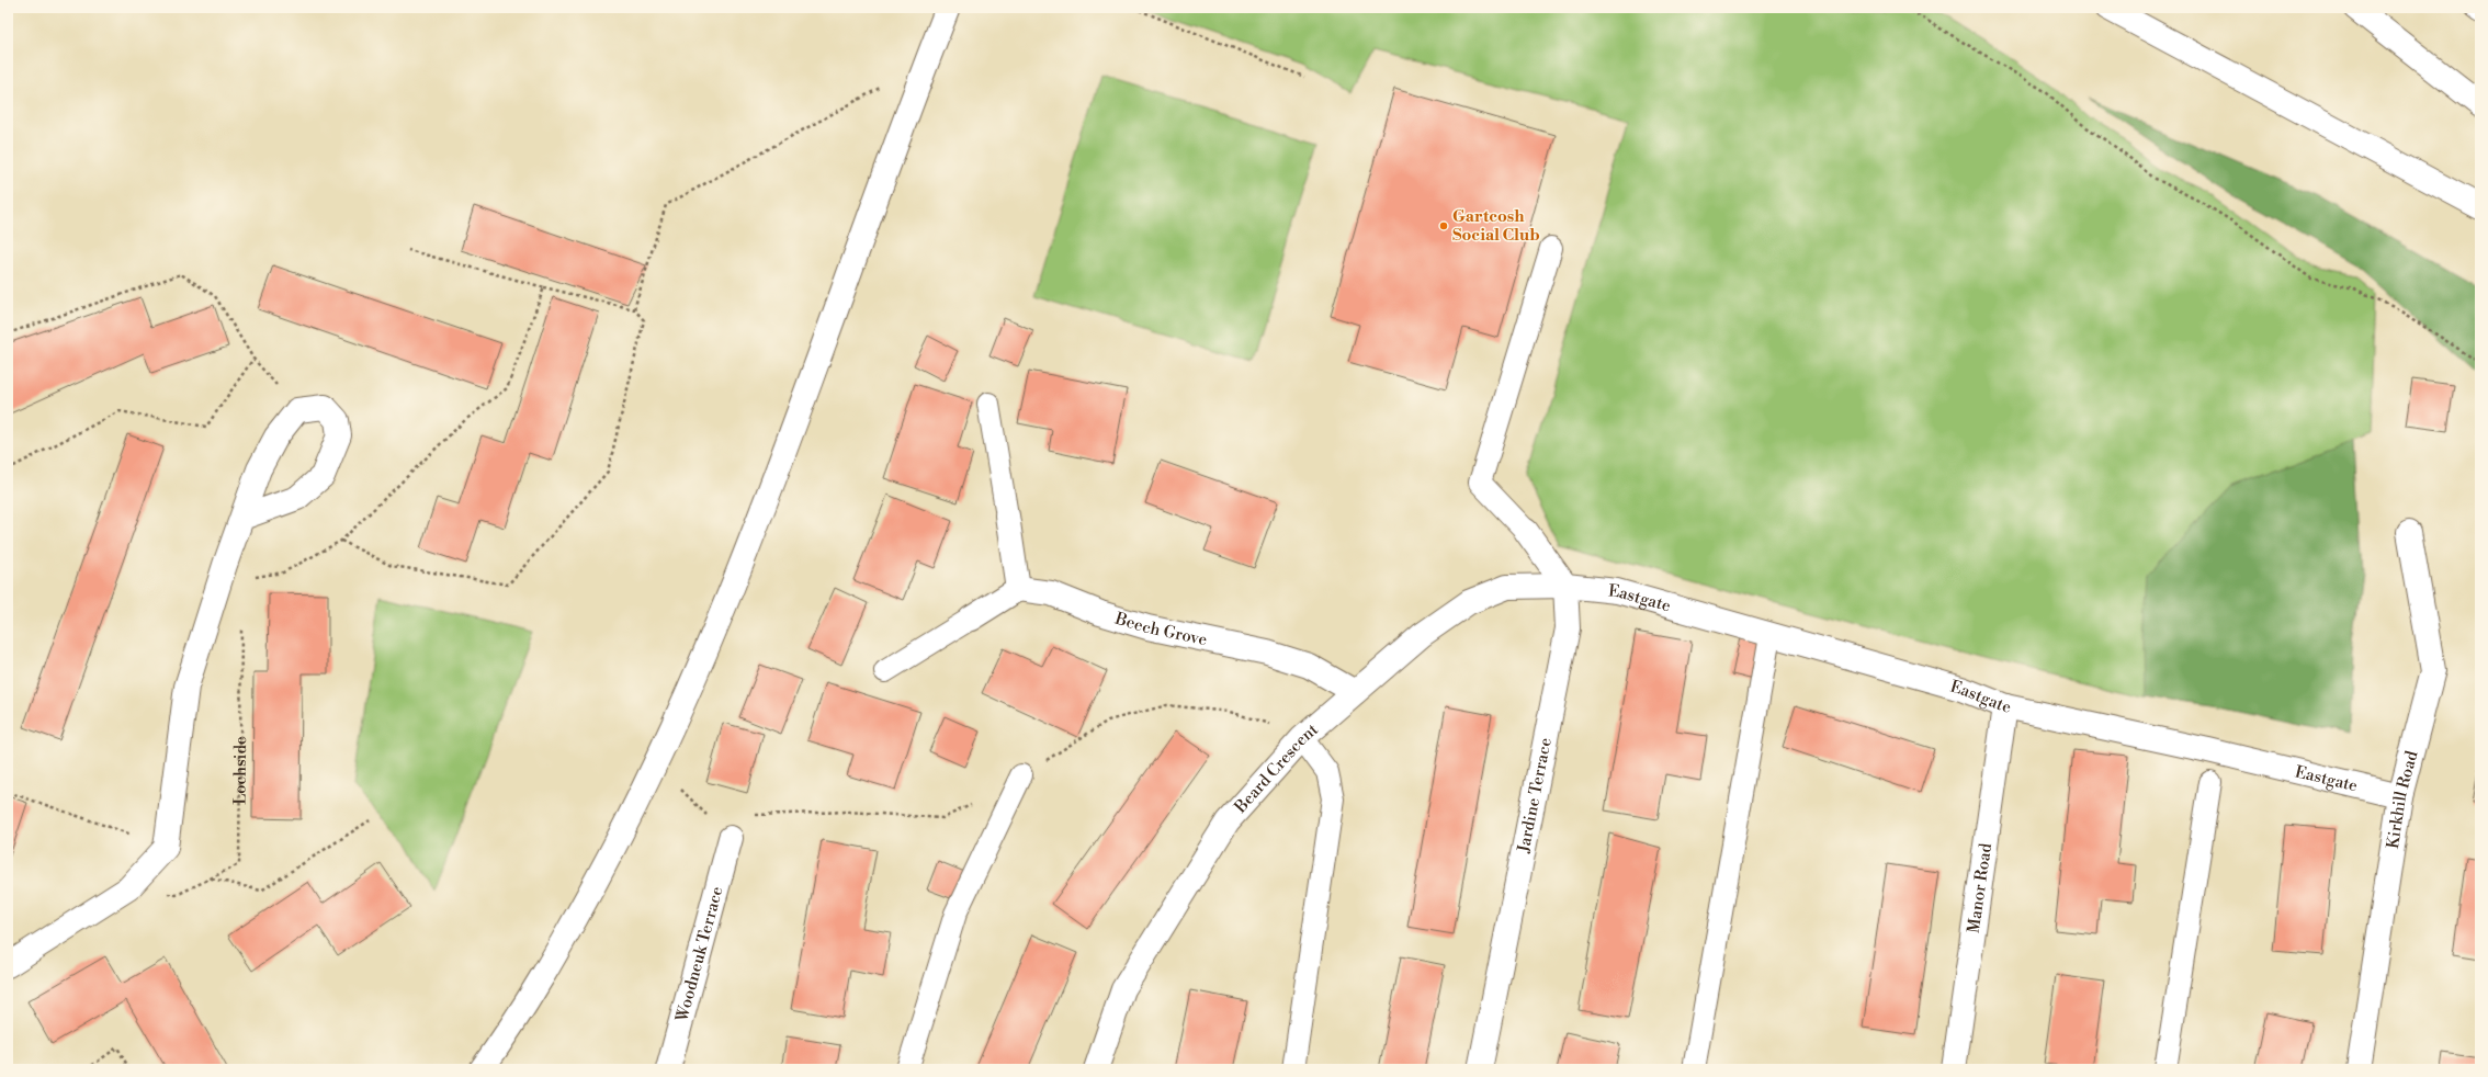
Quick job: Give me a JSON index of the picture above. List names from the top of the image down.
{
  "streets": {
    "main road": [
      "Eastgate",
      "Beech Grove",
      "Beard Crescent",
      "Jardine Terrace",
      "Kirkhill Road",
      "Manor Road",
      "Woodneuk Terrace"
    ],
    "path": ["Lochside"]
  },
  "crossings": [
    ["Eastgate", "Beard Crescent"],
    ["Eastgate", "Jardine Terrace"],
    ["Eastgate", "Kirkhill Road"],
    ["Eastgate", "Manor Road"],
    ["Beech Grove", "Beard Crescent"],
    ["Beard Crescent", "Jardine Terrace"]
  ],
  "places": ["Gartcosh Social Club"]
}
